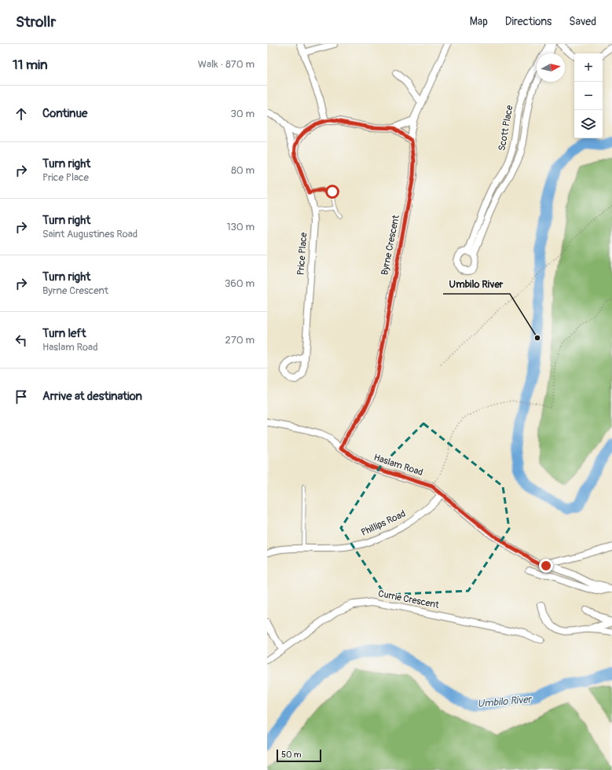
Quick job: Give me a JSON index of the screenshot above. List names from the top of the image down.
{
  "streets": {
    "street": [
      "Scott Place",
      "Byrne Crescent",
      "Price Place",
      "Haslam Road",
      "Phillips Road",
      "Currie Crescent"
    ]
  },
  "crossings": [
    ["Byrne Crescent", "Haslam Road"],
    ["Haslam Road", "Phillips Road"]
  ],
  "water": ["Umbilo River"],
  "places": ["Umbilo River"],
  "scale_bar": "50 m",
  "north": "right",
  "page": {
    "header": "Strollr",
    "nav": ["Map", "Directions", "Saved"],
    "heading": ["11 min", "Walk · 870 m"],
    "map_buttons": ["+", "−"],
    "list": [
      ["Continue", "30 m"],
      ["Turn right", "Price Place", "80 m"],
      ["Turn right", "Saint Augustines Road", "130 m"],
      ["Turn right", "Byrne Crescent", "360 m"],
      ["Turn left", "Haslam Road", "270 m"],
      "Arrive at destination"
    ],
    "scale": "50 m"
  }
}
